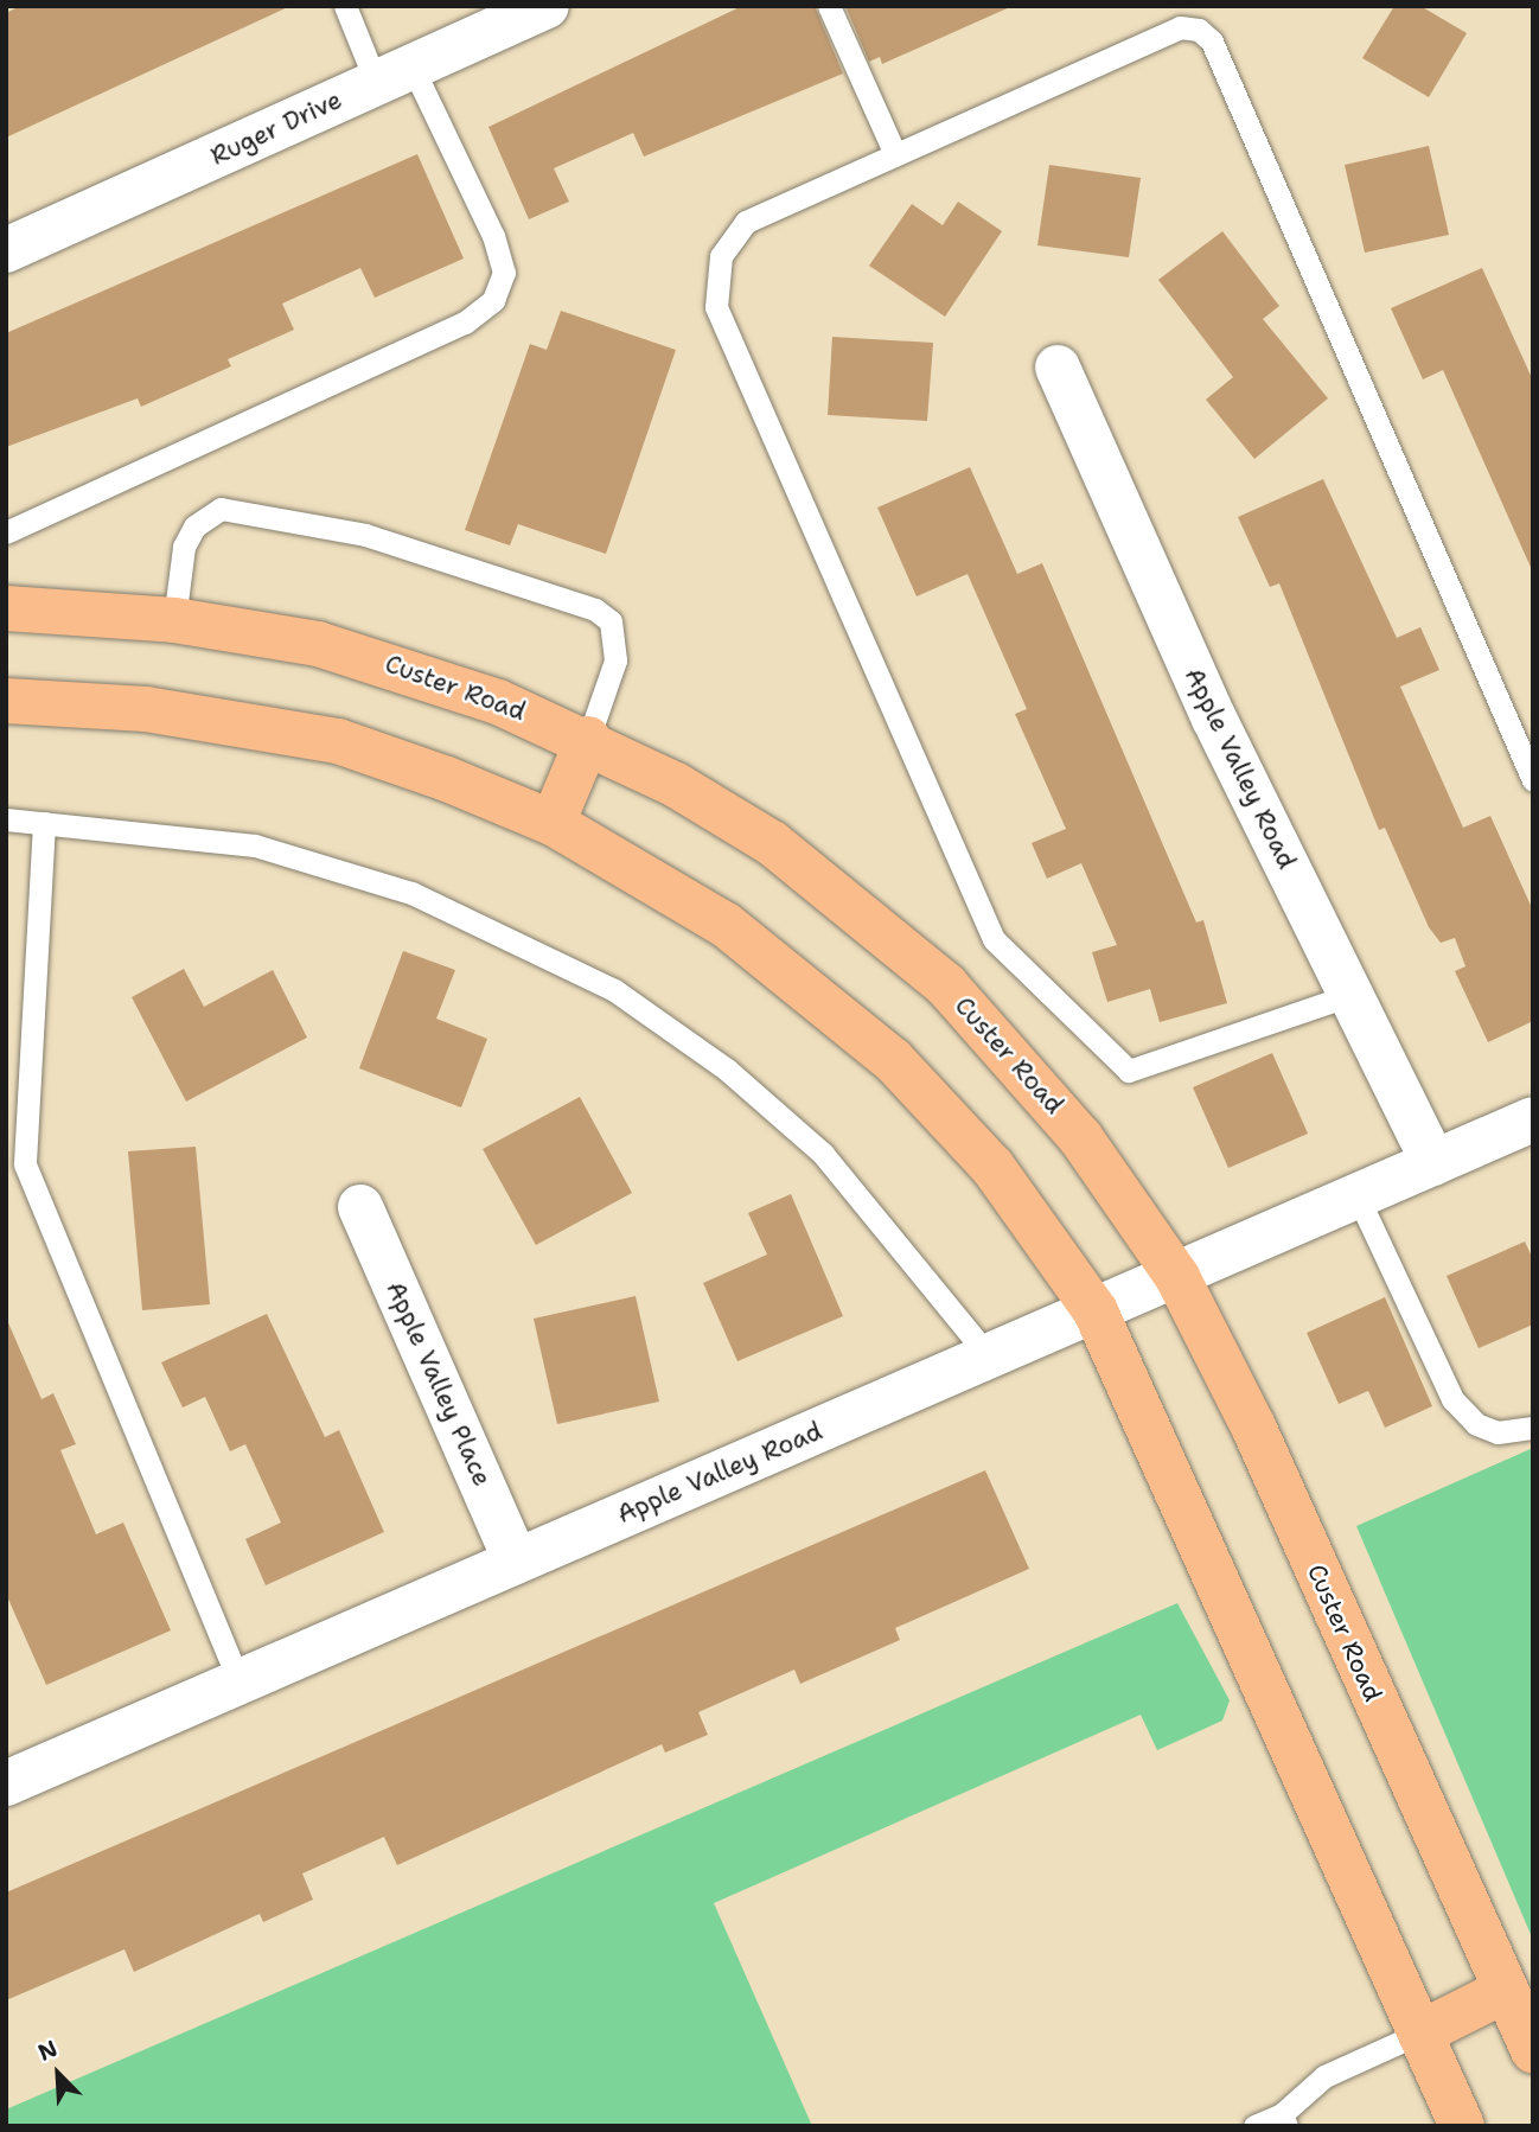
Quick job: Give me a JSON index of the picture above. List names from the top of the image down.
{
  "streets": {
    "main road": ["Custer Road"],
    "street": ["Ruger Drive", "Apple Valley Road", "Apple Valley Place"]
  },
  "crossings": [
    ["Custer Road", "Apple Valley Road"],
    ["Apple Valley Road", "Apple Valley Place"]
  ],
  "north": "top left"
}
